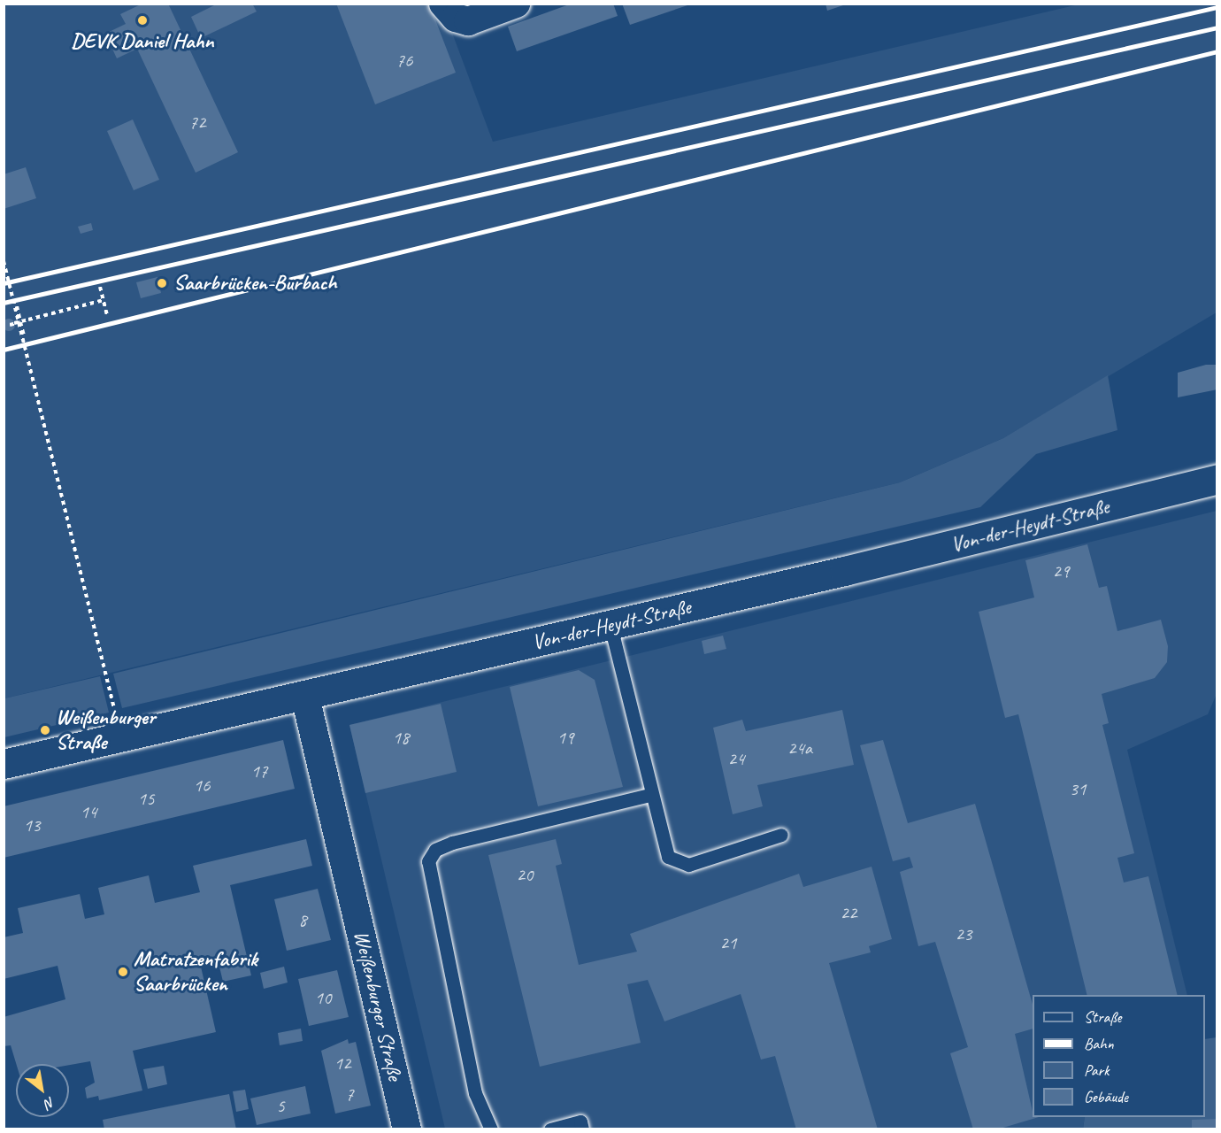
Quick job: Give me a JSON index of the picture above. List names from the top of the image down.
{
  "streets": {
    "main road": ["Von-der-Heydt-Straße"],
    "street": ["Weißenburger Straße"]
  },
  "crossings": [
    ["Von-der-Heydt-Straße", "Weißenburger Straße"]
  ],
  "places": [
    "DEVK Daniel Hahn",
    "Saarbrücken-Burbach",
    "Weißenburger Straße",
    "Matratzenfabrik Saarbrücken"
  ],
  "house_numbers": [
    "76",
    "72",
    "29",
    "18",
    "19",
    "24a",
    "24",
    "17",
    "16",
    "31",
    "15",
    "14",
    "13",
    "20",
    "22",
    "8",
    "23",
    "21",
    "10",
    "12",
    "7",
    "5"
  ],
  "legend": [
    "Straße",
    "Bahn",
    "Park",
    "Gebäude"
  ],
  "north": "bottom right"
}
